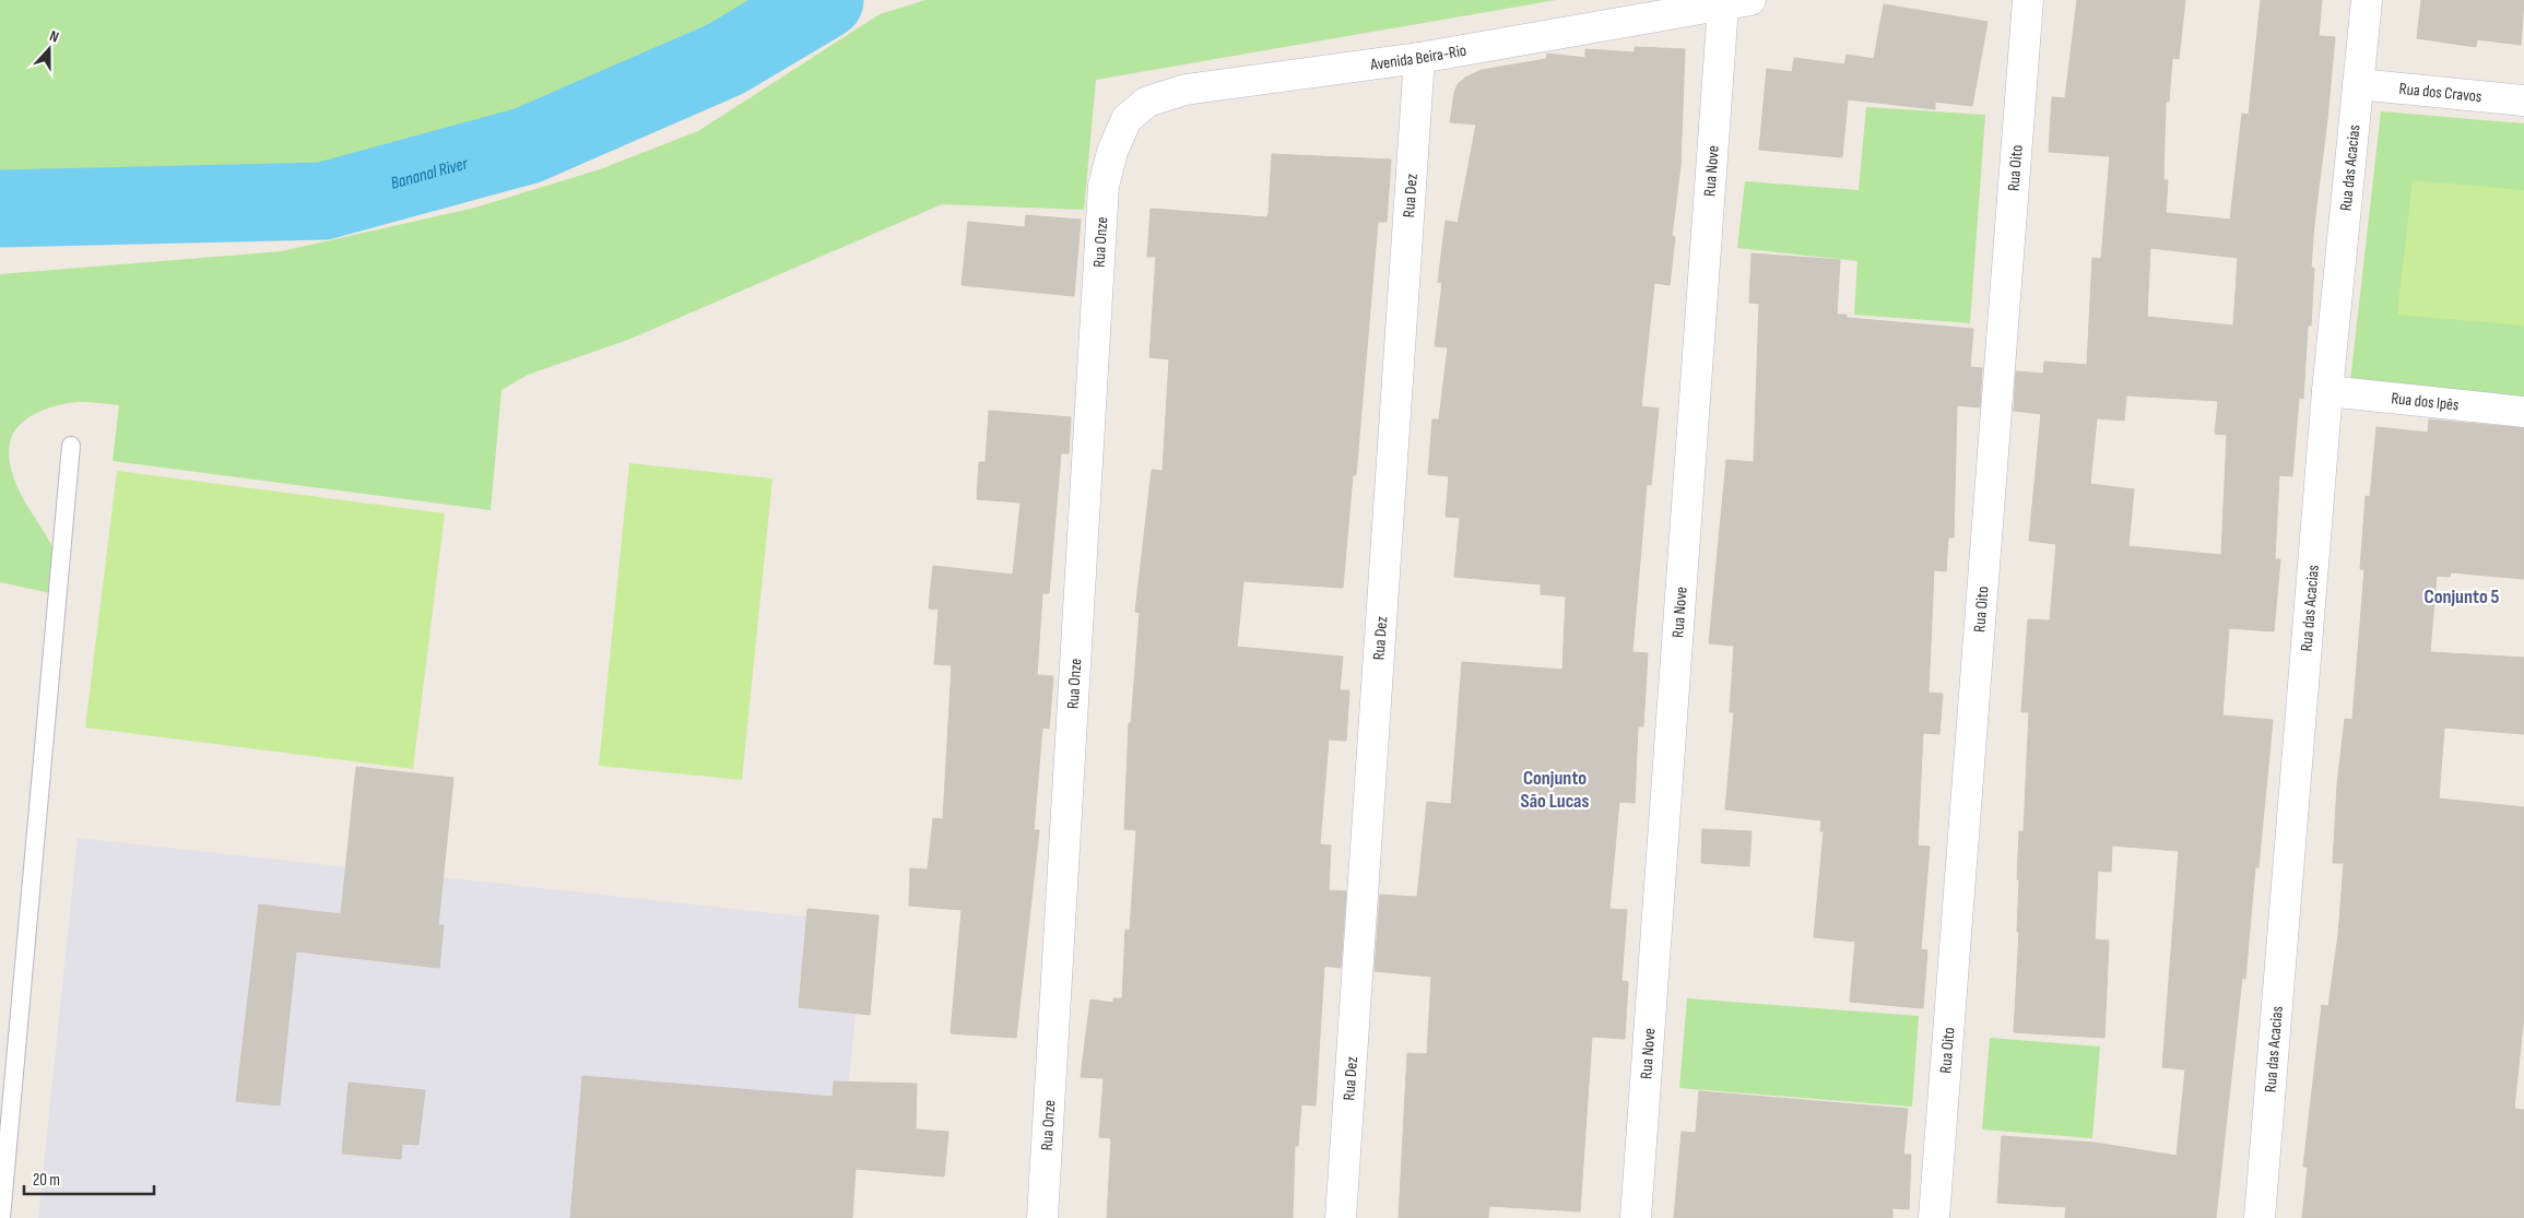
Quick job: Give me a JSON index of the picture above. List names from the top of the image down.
{
  "streets": {
    "street": [
      "Avenida Beira-Rio",
      "Rua dos Cravos",
      "Rua Oito",
      "Rua das Acacias",
      "Rua Nove",
      "Rua Dez",
      "Rua Onze",
      "Rua dos Ipês"
    ]
  },
  "crossings": [
    ["Avenida Beira-Rio", "Rua Nove"],
    ["Avenida Beira-Rio", "Rua Dez"],
    ["Avenida Beira-Rio", "Rua Onze"],
    ["Rua dos Cravos", "Rua das Acacias"],
    ["Rua das Acacias", "Rua dos Ipês"]
  ],
  "districts": ["Conjunto 5", "Conjunto São Lucas"],
  "water": ["Bananal River"],
  "scale_bar": "20 m",
  "north": "top"
}
